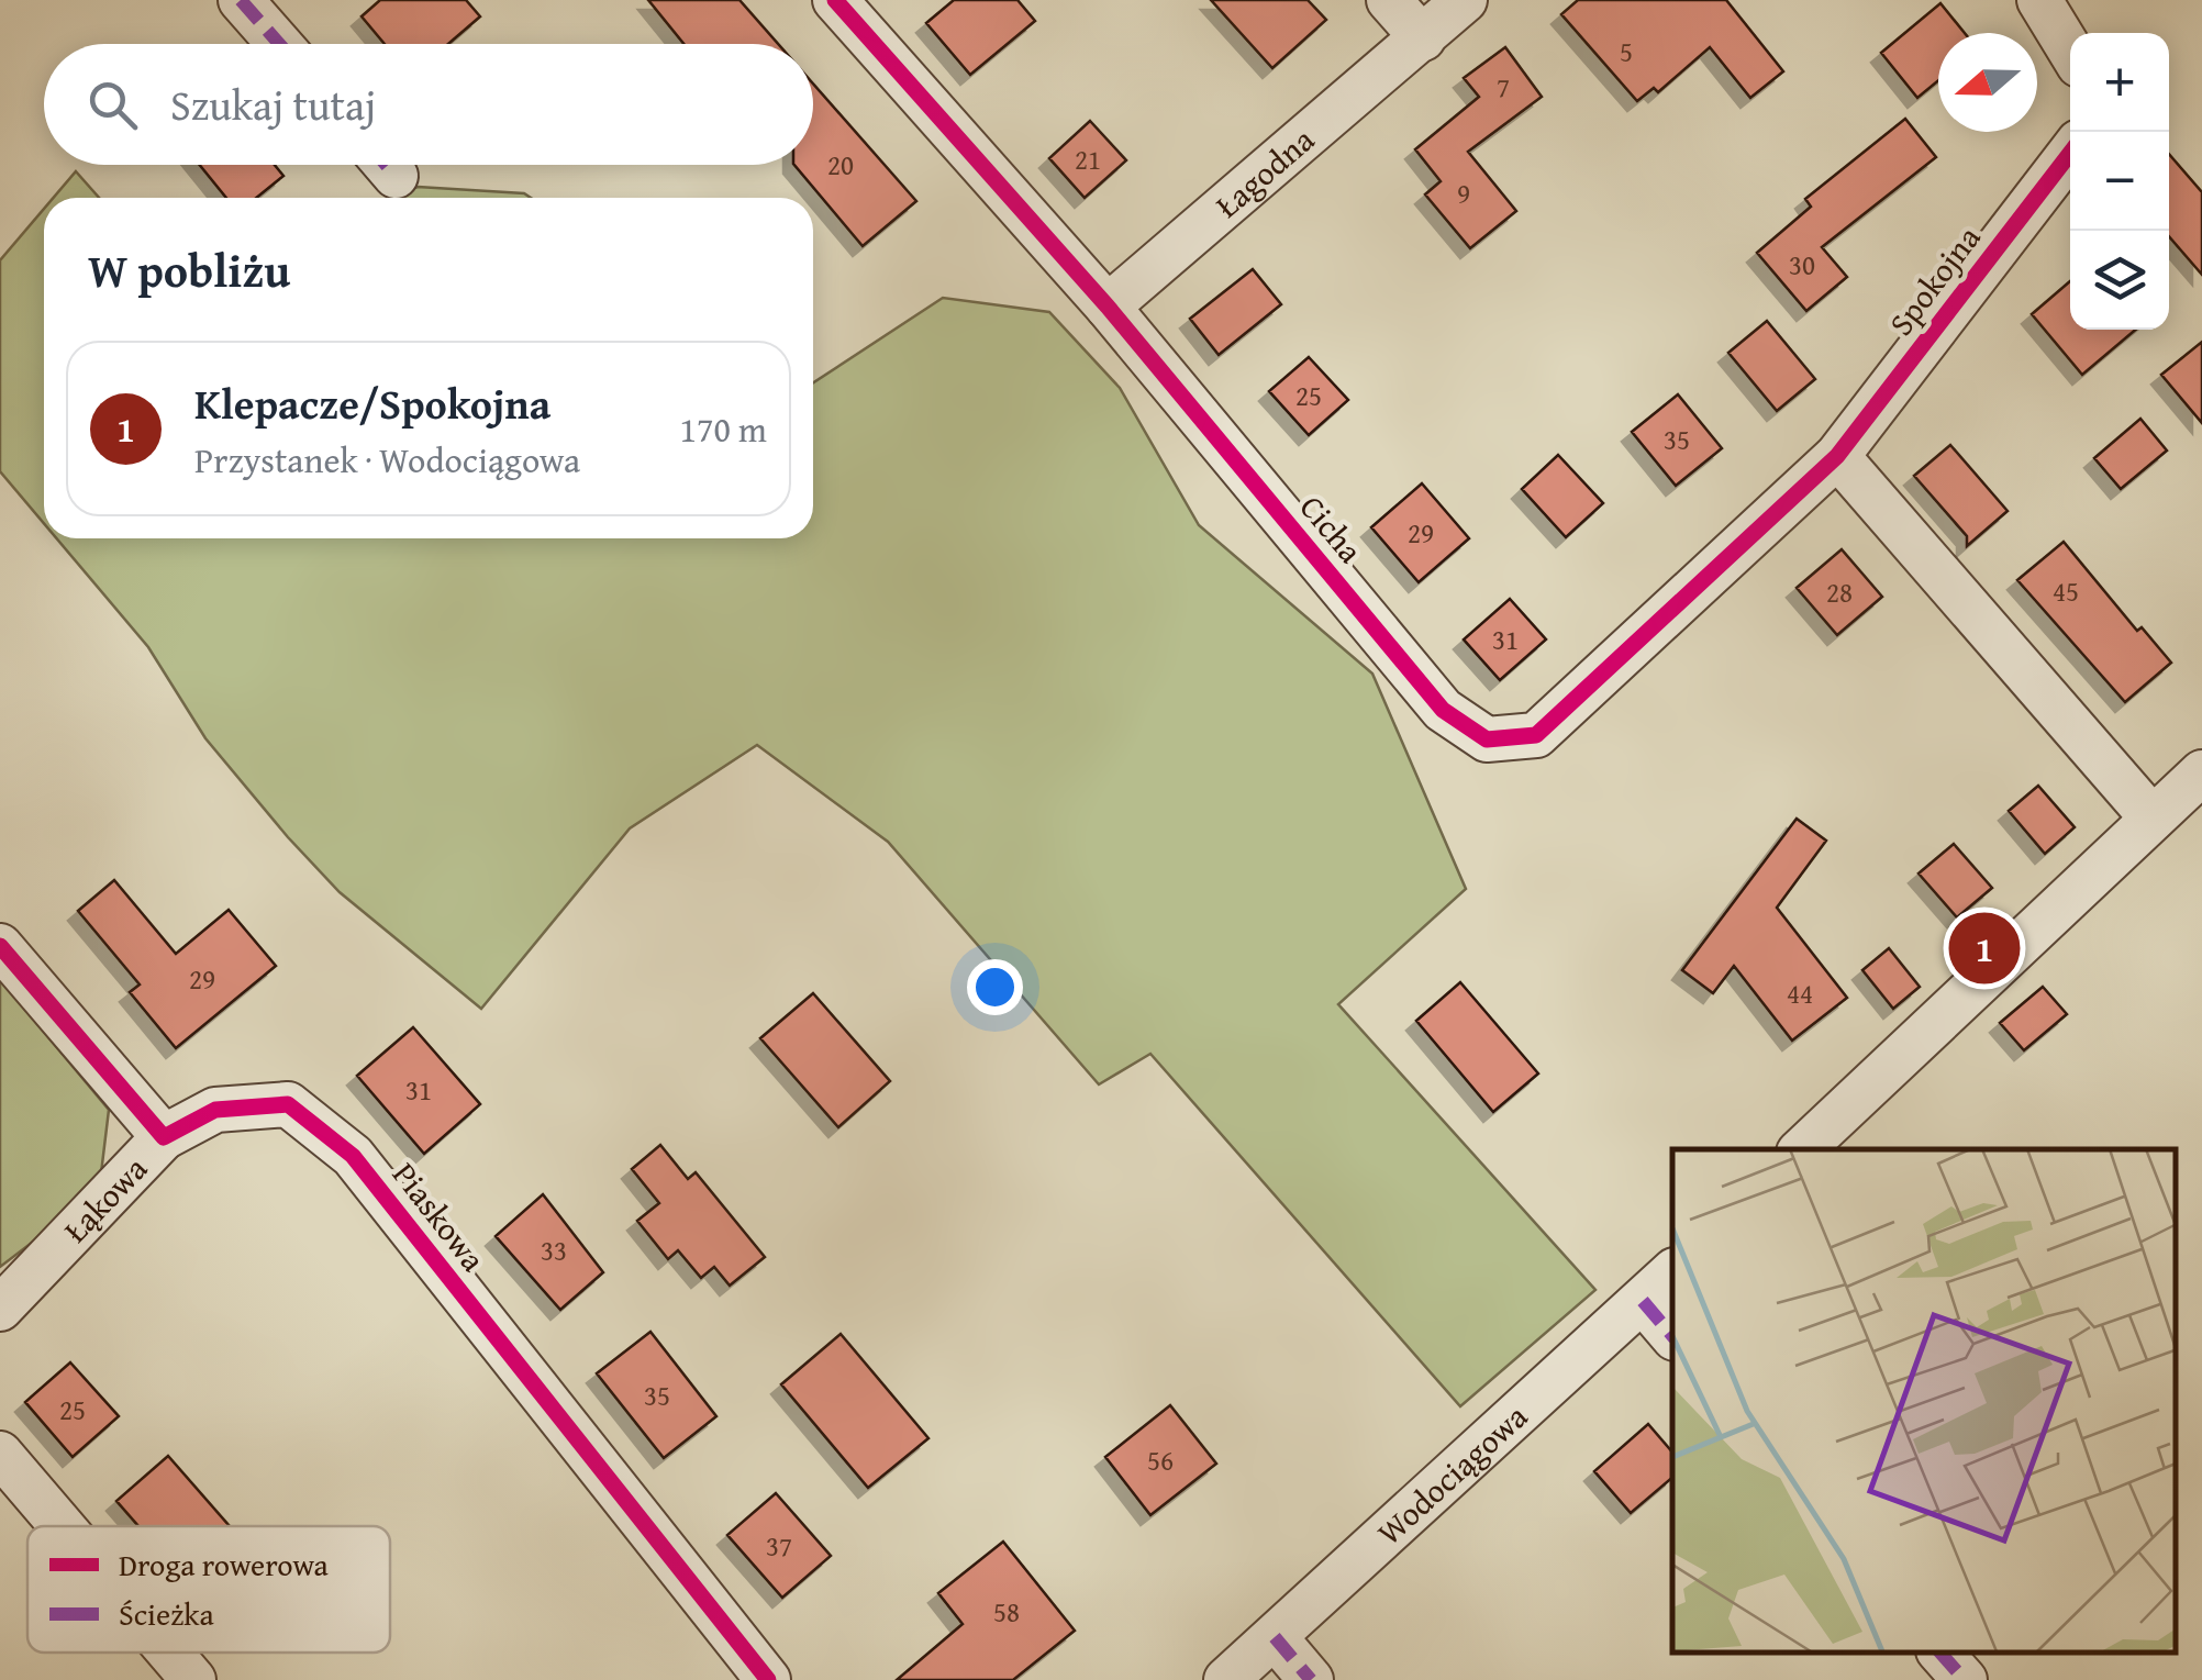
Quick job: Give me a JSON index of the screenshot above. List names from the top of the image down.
{
  "streets": {
    "street": [
      "Łagodna",
      "Spokojna",
      "Cicha",
      "Łąkowa",
      "Piaskowa",
      "Wodociągowa"
    ]
  },
  "crossings": [
    ["Łagodna", "Cicha"],
    ["Spokojna", "Cicha"],
    ["Łąkowa", "Piaskowa"]
  ],
  "house_numbers": [
    "5",
    "7",
    "21",
    "20",
    "9",
    "30",
    "25",
    "35",
    "29",
    "45",
    "28",
    "31",
    "29",
    "44",
    "31",
    "33",
    "35",
    "25",
    "56",
    "37",
    "58"
  ],
  "legend": ["Droga rowerowa", "Ścieżka"],
  "north": "left",
  "page": {
    "map_buttons": ["+", "−"],
    "search": "Szukaj tutaj",
    "heading": "W pobliżu",
    "list": [
      {
        "mark": "1",
        "name": "Klepacze/Spokojna",
        "note": "Przystanek · Wodociągowa",
        "value": "170 m"
      }
    ],
    "pins": "1"
  }
}
